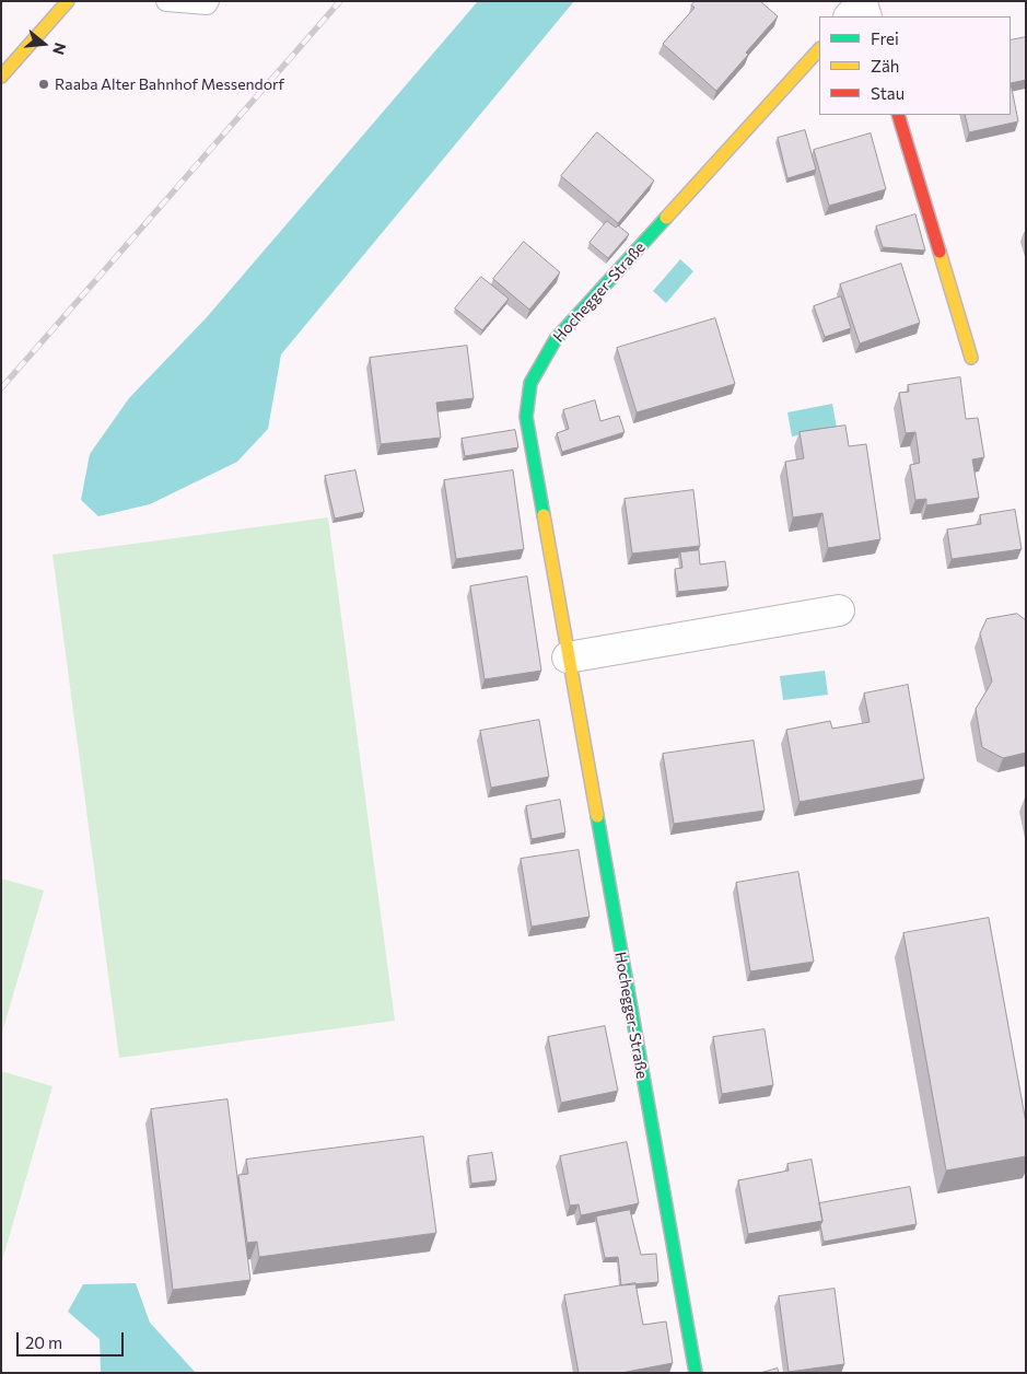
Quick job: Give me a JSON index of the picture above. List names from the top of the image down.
{
  "streets": {
    "street": ["Hochegger-Straße"]
  },
  "places": ["Raaba Alter Bahnhof Messendorf"],
  "legend": ["Frei", "Zäh", "Stau"],
  "scale_bar": "20 m",
  "north": "right"
}
